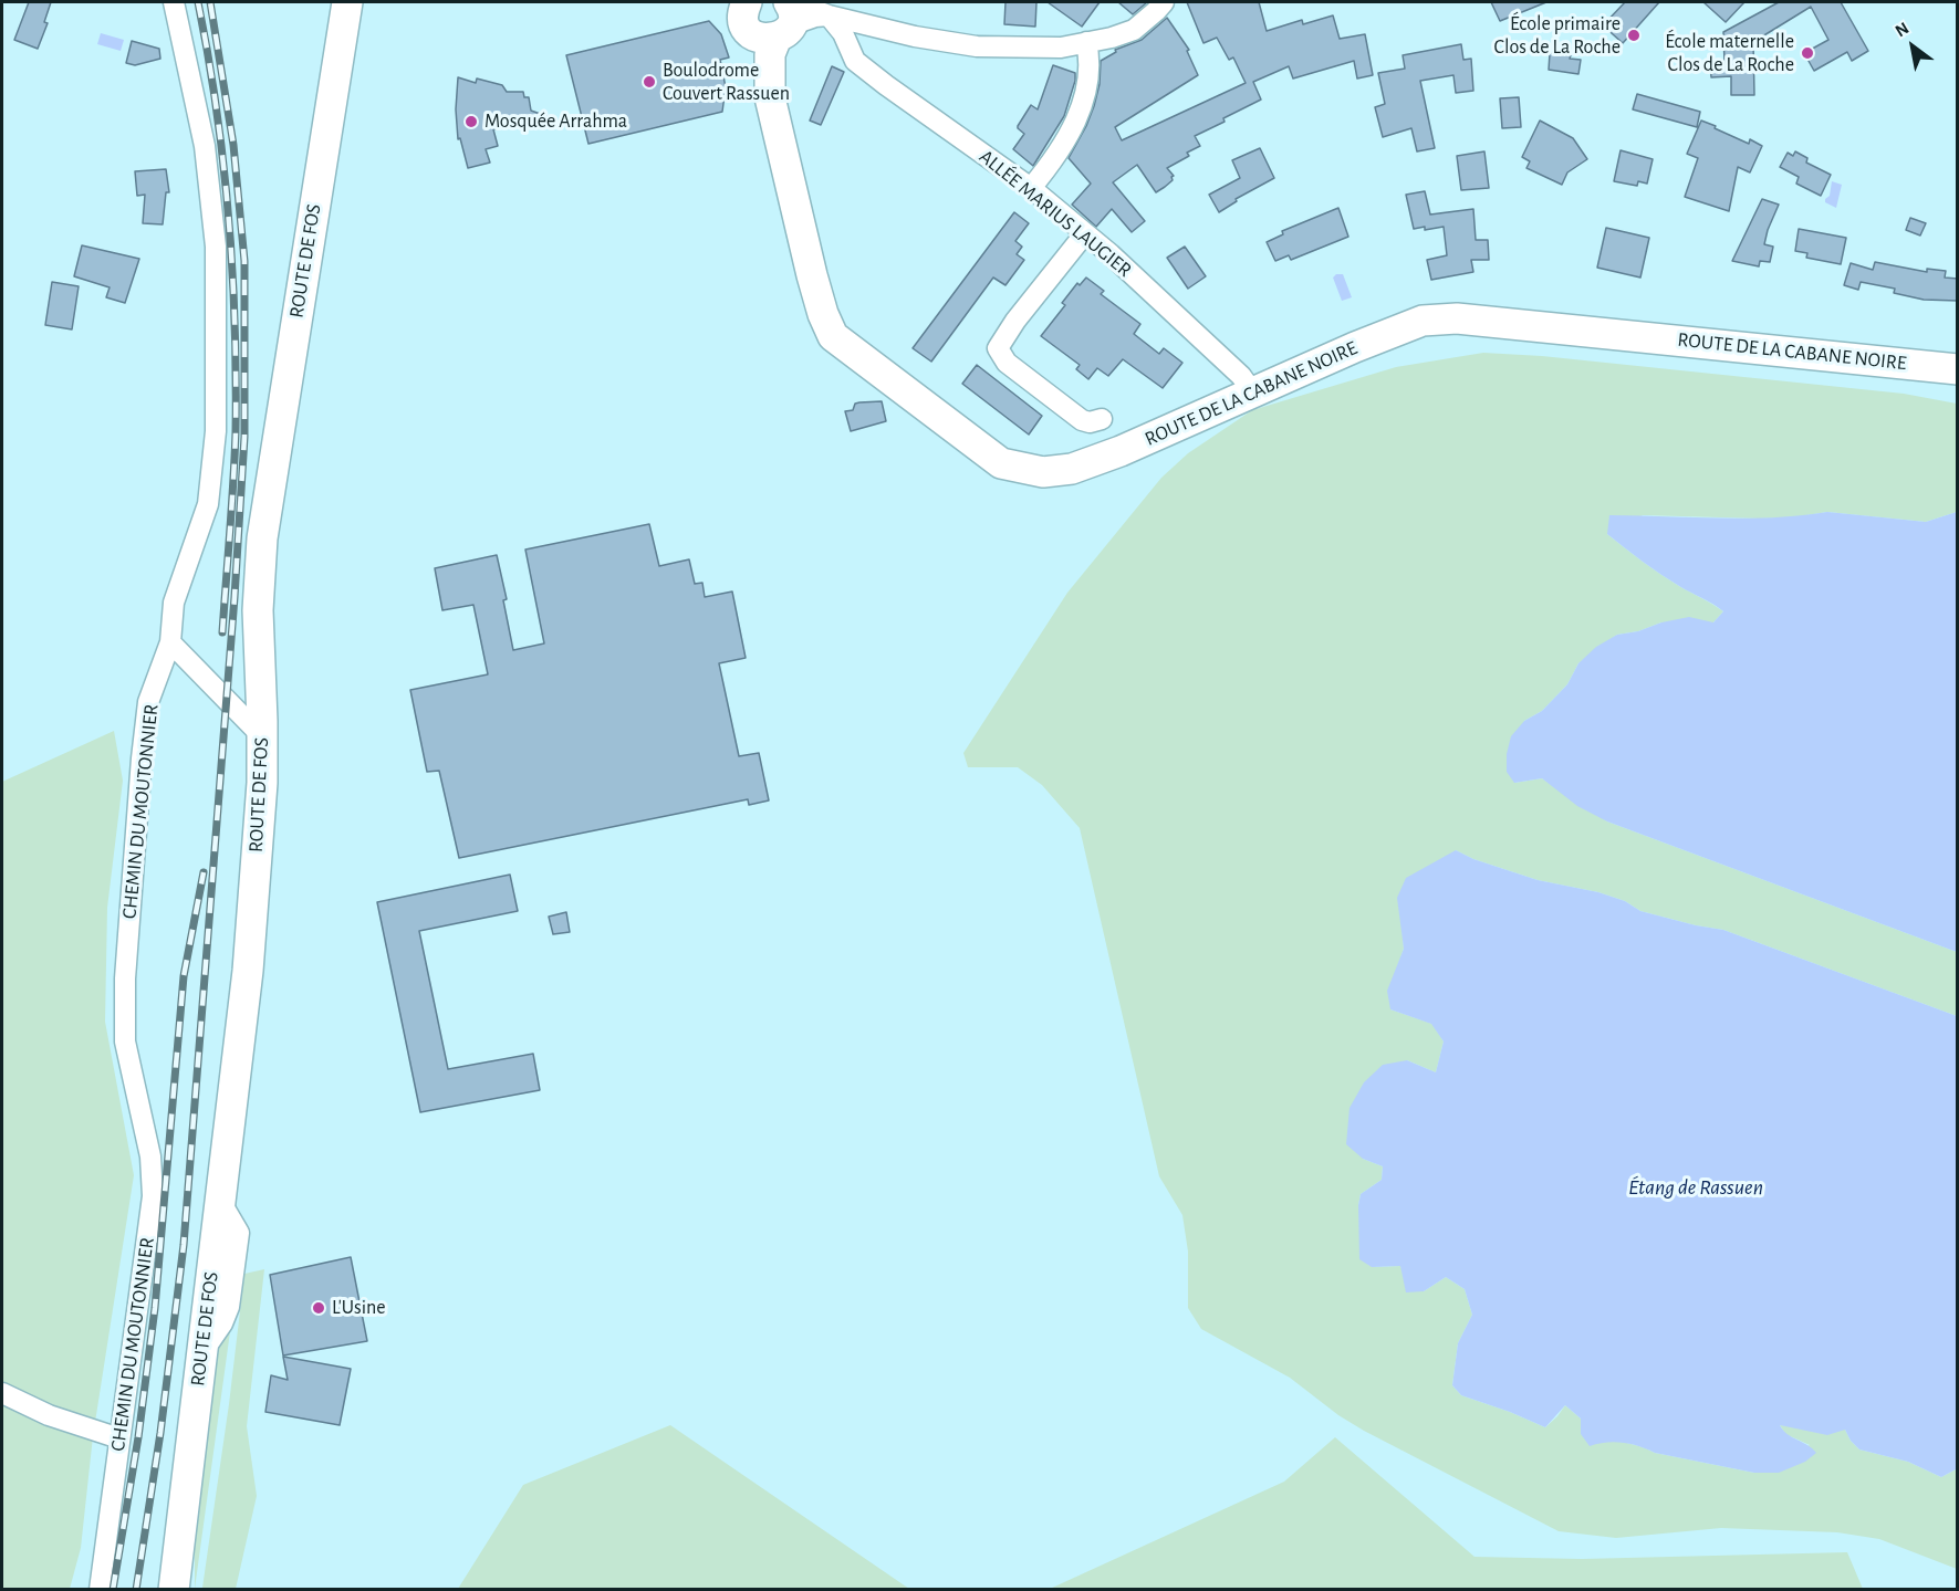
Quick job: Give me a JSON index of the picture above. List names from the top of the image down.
{
  "streets": {
    "main road": ["ROUTE DE FOS", "ROUTE DE LA CABANE NOIRE"],
    "street": ["ALLÉE MARIUS LAUGIER", "CHEMIN DU MOUTONNIER"]
  },
  "crossings": [
    ["ALLÉE MARIUS LAUGIER", "ROUTE DE LA CABANE NOIRE"]
  ],
  "water": ["Étang de Rassuen"],
  "places": [
    "École primaire Clos de La Roche",
    "École maternelle Clos de La Roche",
    "Boulodrome Couvert Rassuen",
    "Mosquée Arrahma",
    "L'Usine"
  ],
  "north": "top left"
}
